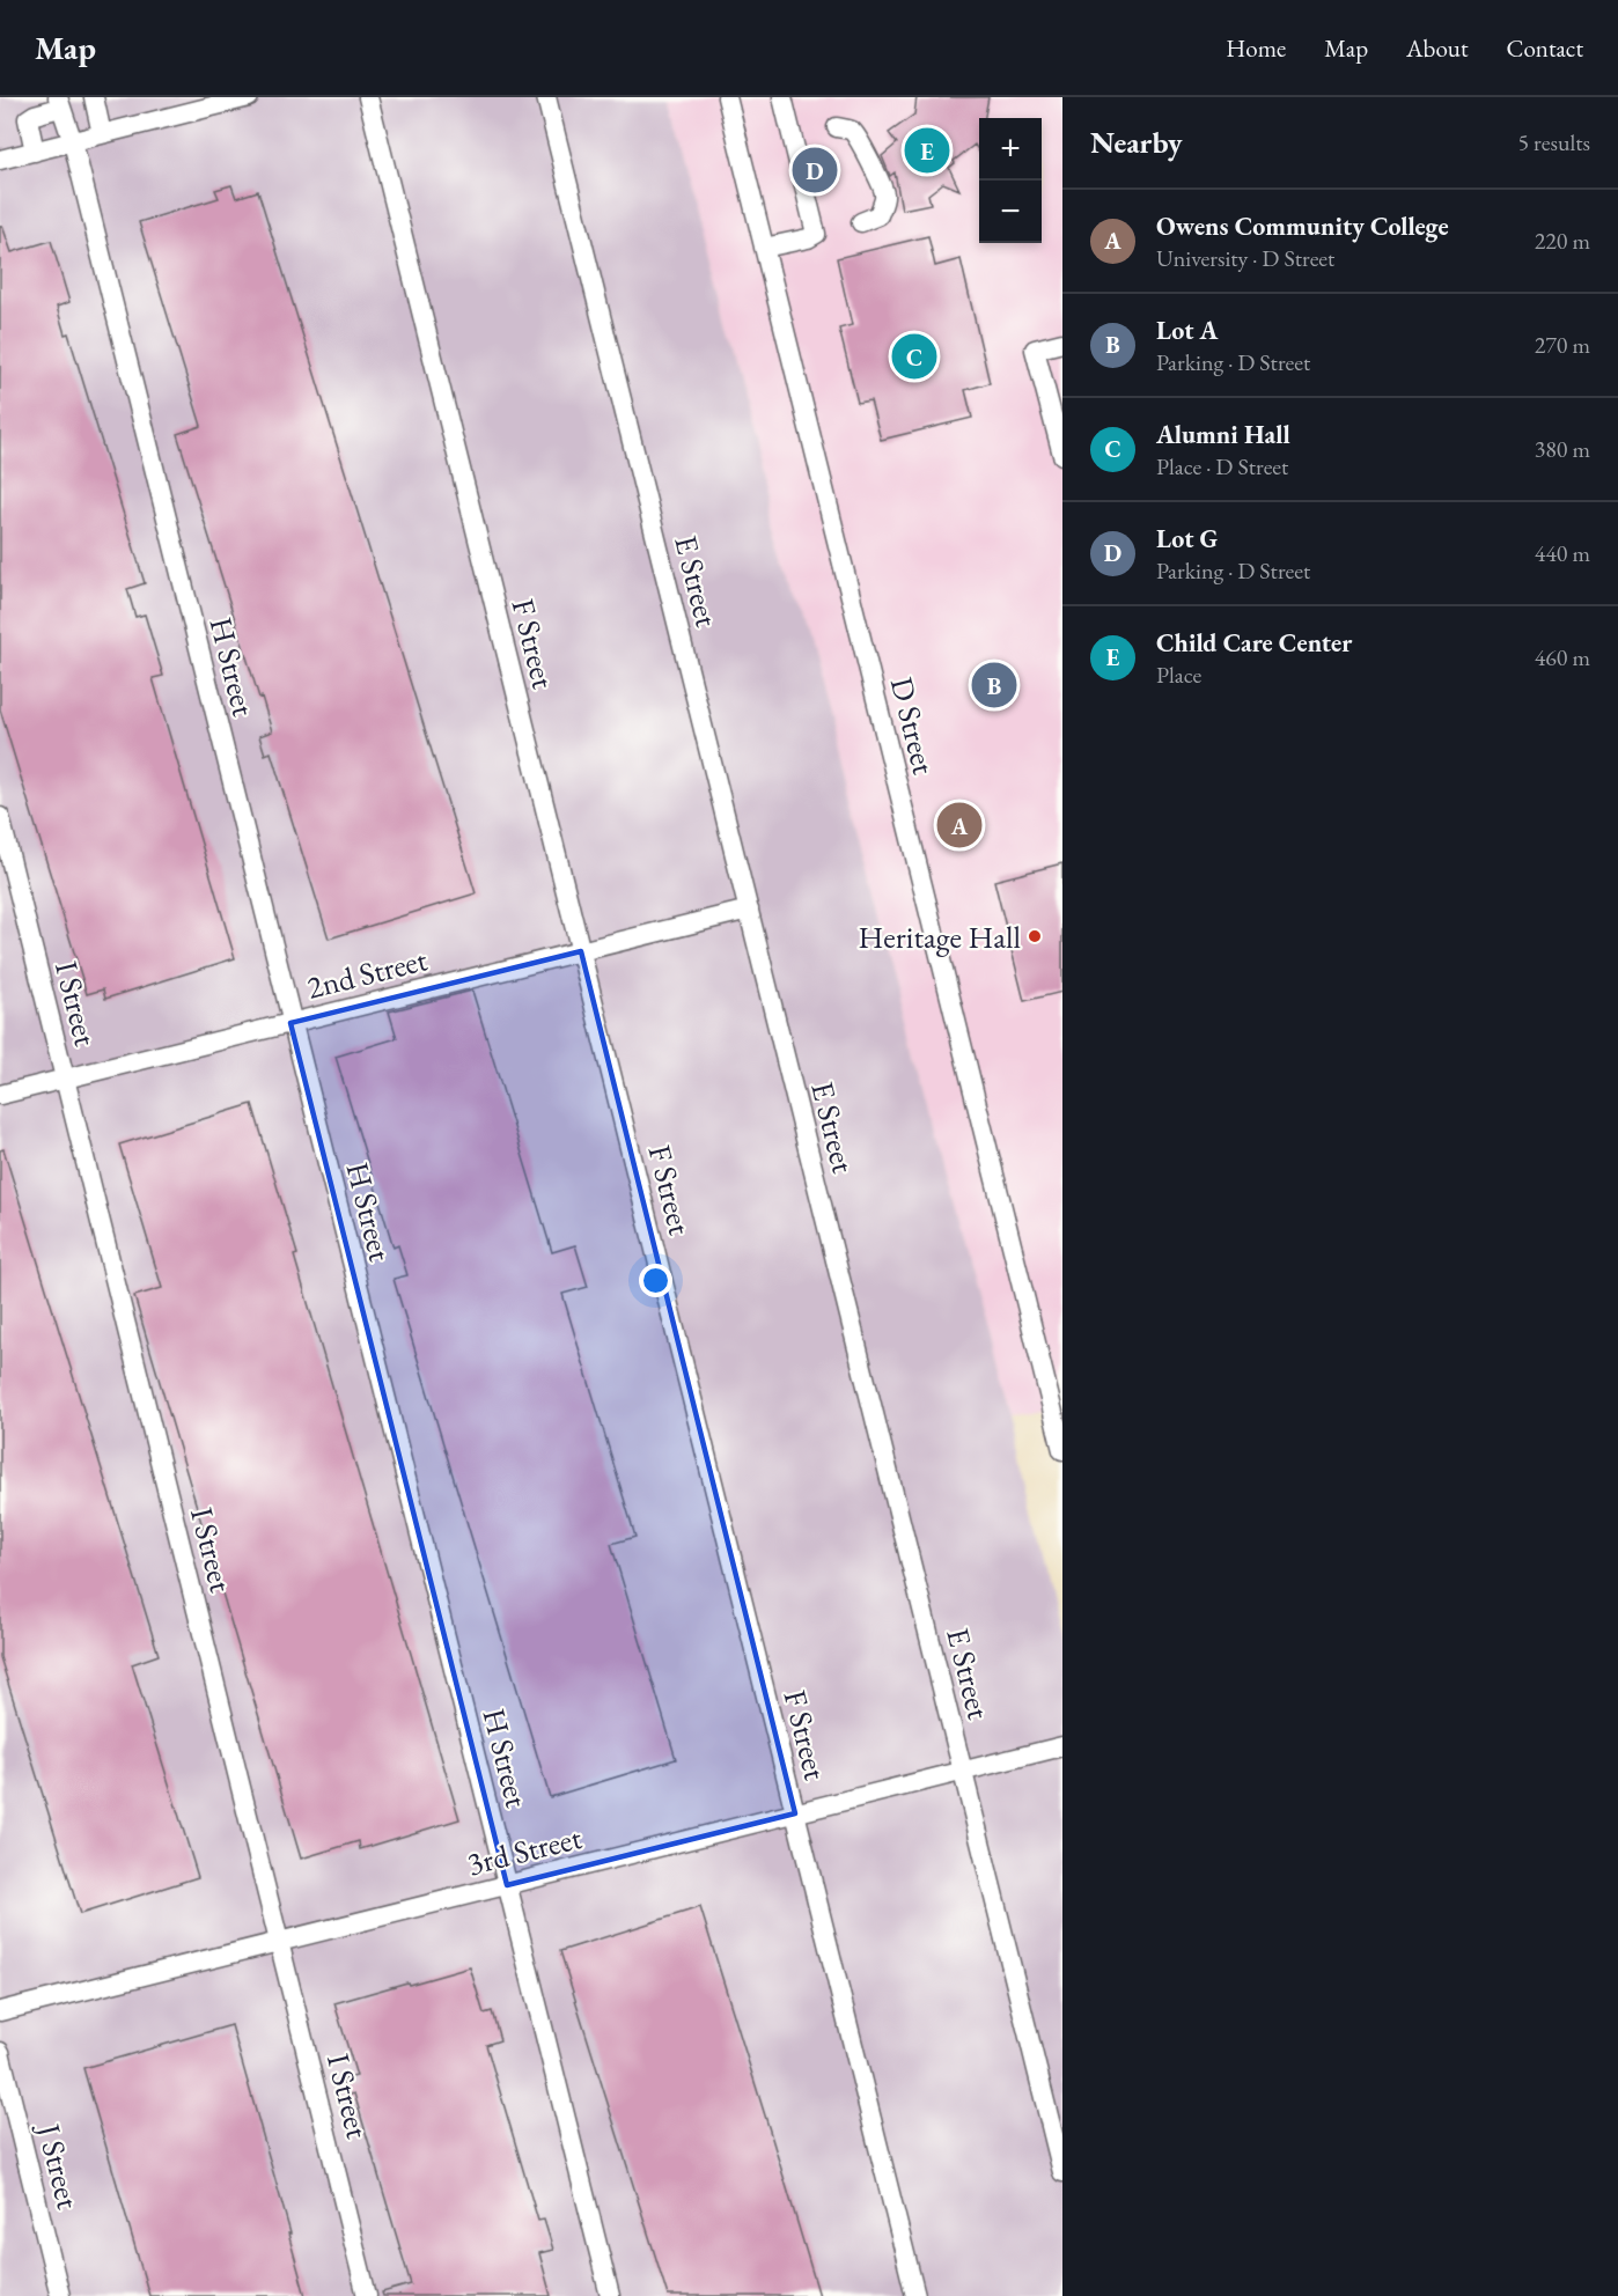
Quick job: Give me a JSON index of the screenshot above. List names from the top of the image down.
{
  "streets": {
    "street": [
      "E Street",
      "F Street",
      "H Street",
      "D Street",
      "2nd Street",
      "I Street",
      "3rd Street",
      "J Street"
    ]
  },
  "crossings": [
    ["E Street", "2nd Street"],
    ["E Street", "3rd Street"],
    ["F Street", "2nd Street"],
    ["F Street", "3rd Street"],
    ["H Street", "2nd Street"],
    ["H Street", "3rd Street"],
    ["2nd Street", "I Street"],
    ["I Street", "3rd Street"]
  ],
  "places": ["Heritage Hall"],
  "page": {
    "header": "Map",
    "nav": [
      "Home",
      "Map",
      "About",
      "Contact"
    ],
    "heading": ["Nearby", "5 results"],
    "map_buttons": ["+", "−"],
    "pins": [
      "E",
      "D",
      "C",
      "B",
      "A"
    ],
    "list": [
      {
        "mark": "A",
        "name": "Owens Community College",
        "note": "University · D Street",
        "value": "220 m"
      },
      {
        "mark": "B",
        "name": "Lot A",
        "note": "Parking · D Street",
        "value": "270 m"
      },
      {
        "mark": "C",
        "name": "Alumni Hall",
        "note": "Place · D Street",
        "value": "380 m"
      },
      {
        "mark": "D",
        "name": "Lot G",
        "note": "Parking · D Street",
        "value": "440 m"
      },
      {
        "mark": "E",
        "name": "Child Care Center",
        "note": "Place",
        "value": "460 m"
      }
    ]
  }
}
